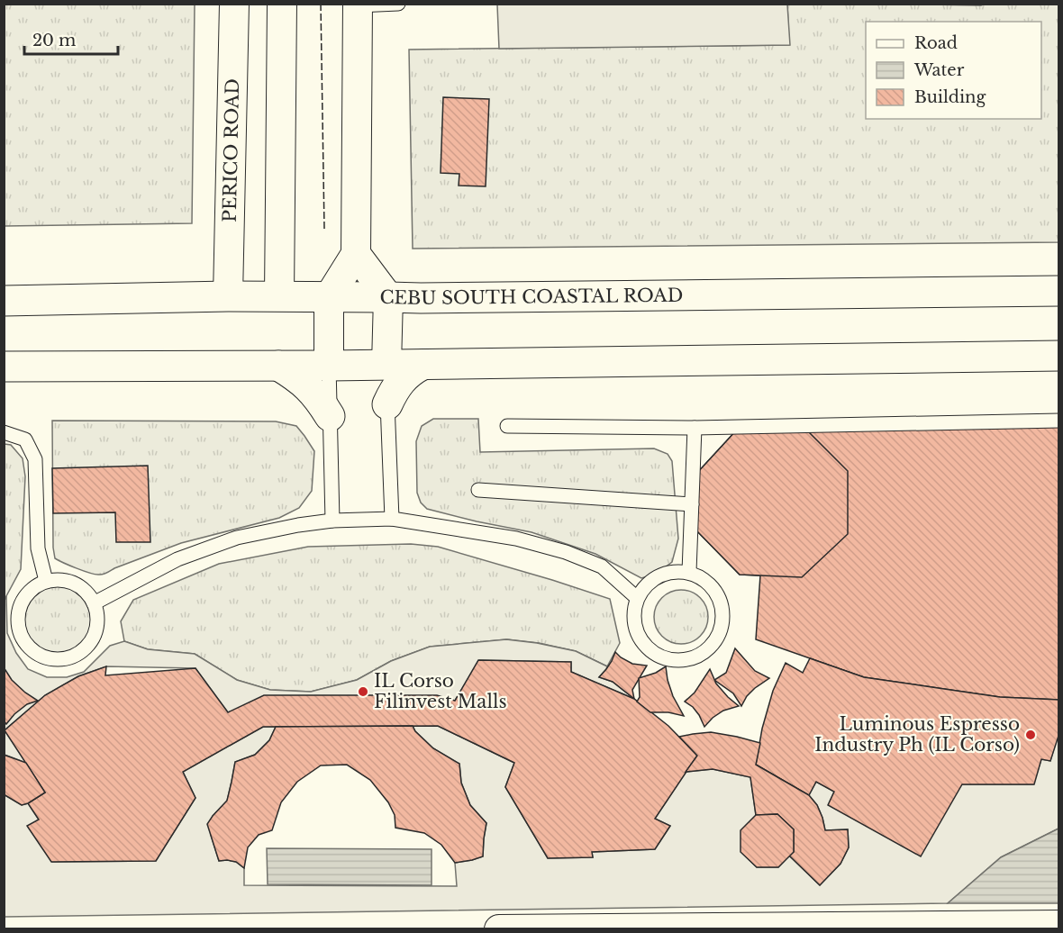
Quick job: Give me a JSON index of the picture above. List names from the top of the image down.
{
  "streets": {
    "highway": ["CEBU SOUTH COASTAL ROAD"],
    "street": ["PERICO ROAD"]
  },
  "crossings": [
    ["PERICO ROAD", "CEBU SOUTH COASTAL ROAD"]
  ],
  "places": ["IL Corso Filinvest Malls", "Luminous Espresso Industry Ph (IL Corso)"],
  "legend": ["Road", "Water", "Building"],
  "scale_bar": "20 m"
}
